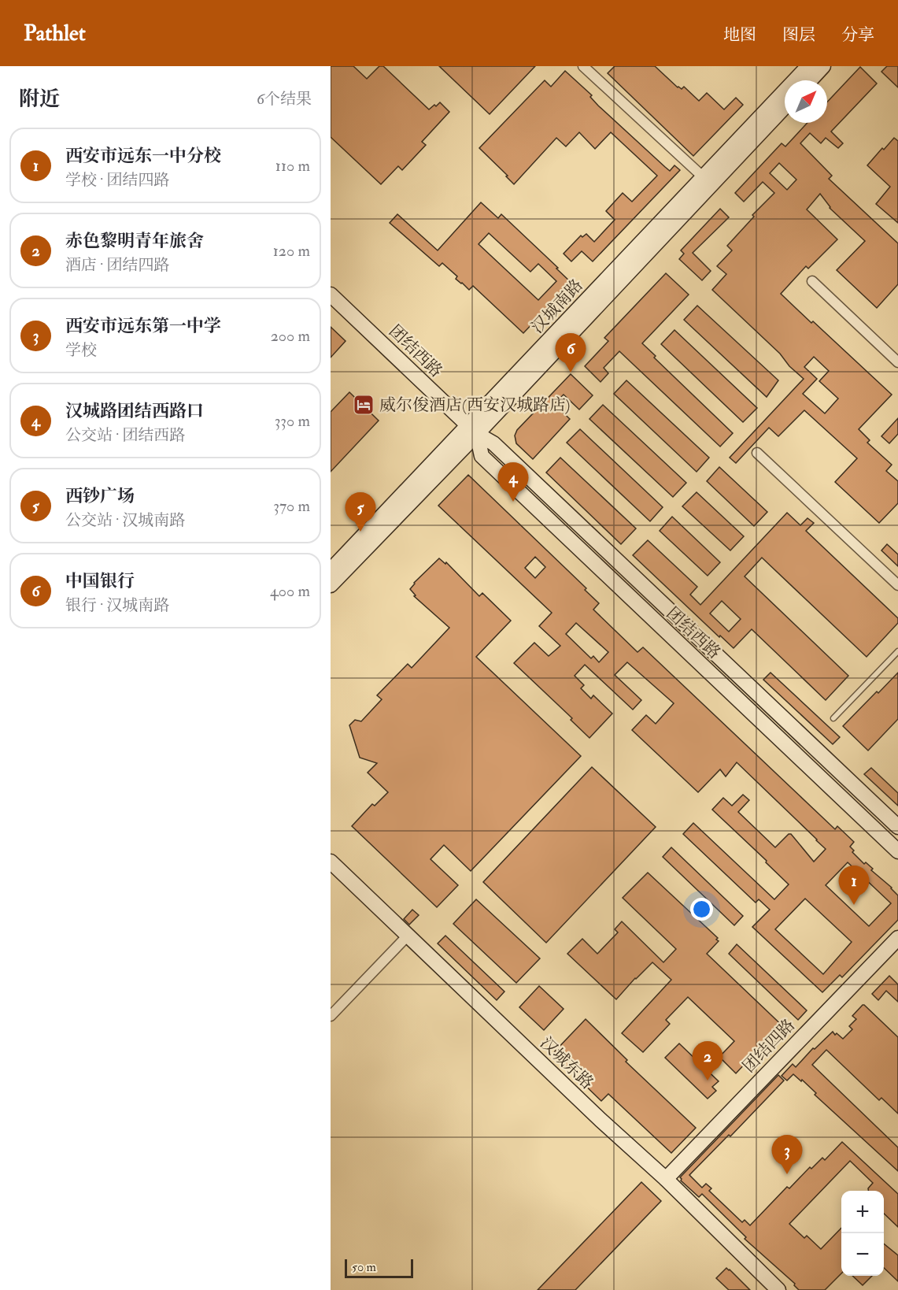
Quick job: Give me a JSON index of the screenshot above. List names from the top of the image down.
{
  "streets": {
    "street": [
      "汉城南路",
      "团结西路",
      "团结四路",
      "汉城东路"
    ]
  },
  "crossings": [
    ["汉城南路", "团结西路"],
    ["团结四路", "汉城东路"]
  ],
  "places": {
    "hotel": ["威尔俊酒店(西安汉城路店)"]
  },
  "scale_bar": "50 m",
  "north": "top right",
  "page": {
    "header": "Pathlet",
    "nav": ["地图", "图层", "分享"],
    "heading": ["附近", "6个结果"],
    "list": [
      {
        "mark": "1",
        "name": "西安市远东一中分校",
        "note": "学校 · 团结四路",
        "value": "110 m"
      },
      {
        "mark": "2",
        "name": "赤色黎明青年旅舍",
        "note": "酒店 · 团结四路",
        "value": "120 m"
      },
      {
        "mark": "3",
        "name": "西安市远东第一中学",
        "note": "学校",
        "value": "200 m"
      },
      {
        "mark": "4",
        "name": "汉城路团结西路口",
        "note": "公交站 · 团结西路",
        "value": "330 m"
      },
      {
        "mark": "5",
        "name": "西钞广场",
        "note": "公交站 · 汉城南路",
        "value": "370 m"
      },
      {
        "mark": "6",
        "name": "中国银行",
        "note": "银行 · 汉城南路",
        "value": "400 m"
      }
    ],
    "pins": [
      "6",
      "4",
      "5",
      "1",
      "2",
      "3"
    ],
    "map_buttons": ["+", "−"],
    "scale": "50 m"
  }
}
